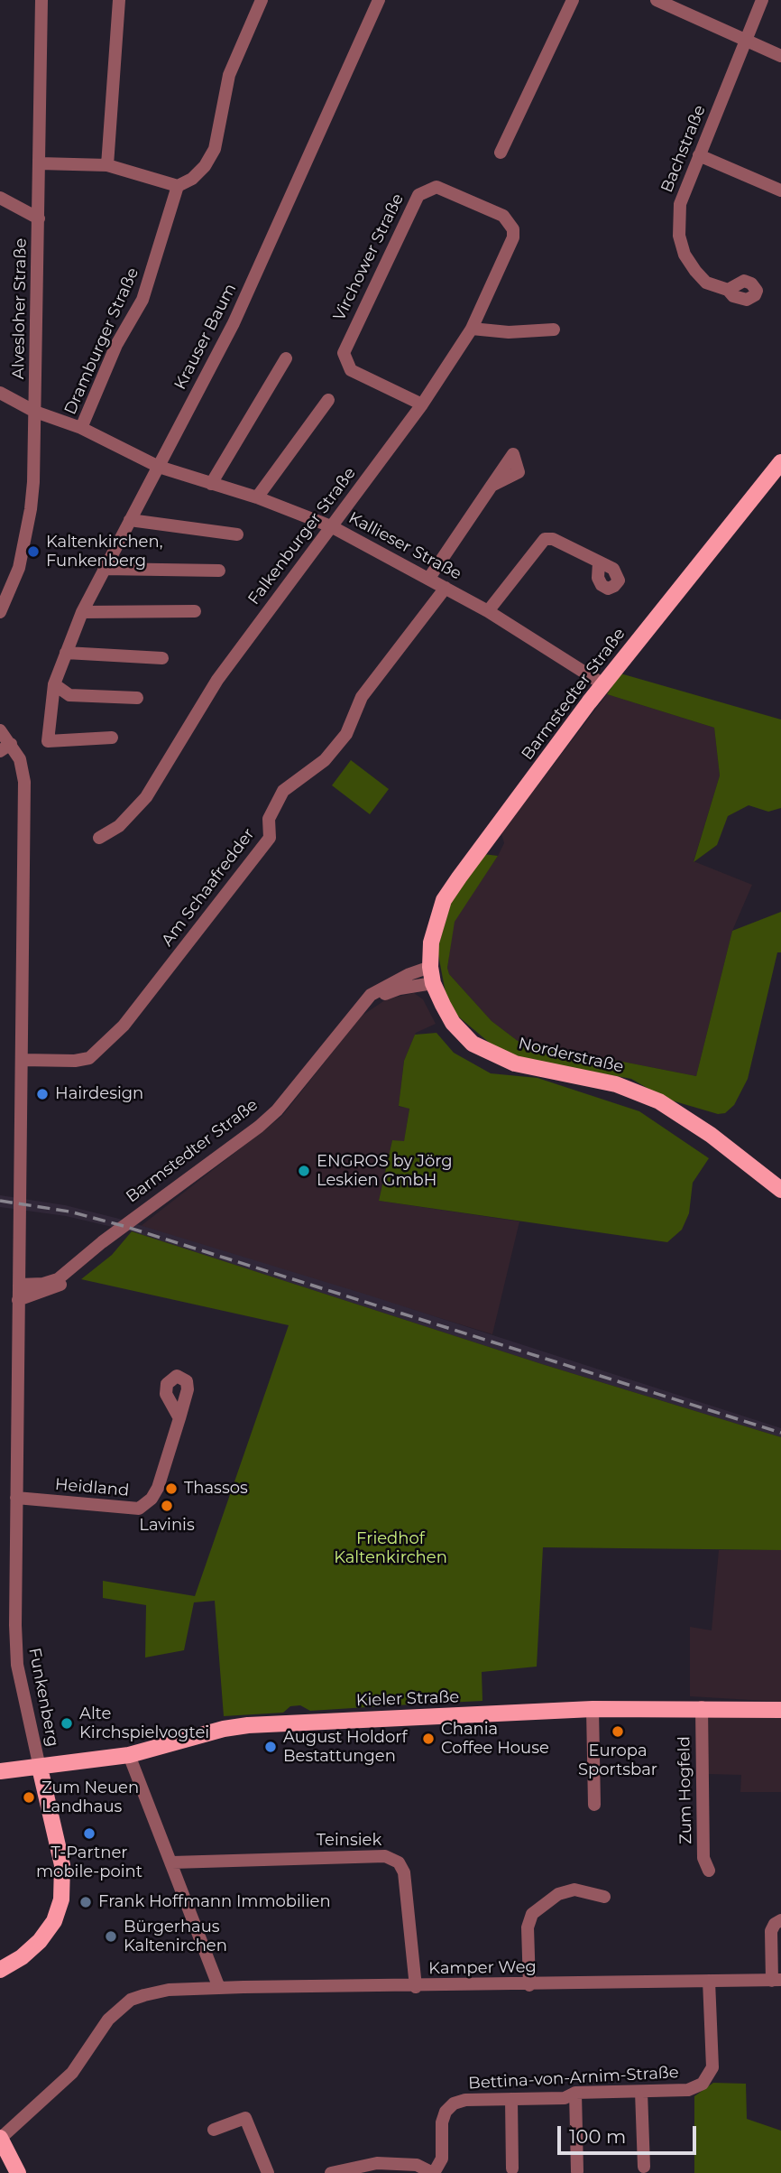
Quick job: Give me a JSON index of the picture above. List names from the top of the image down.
{
  "streets": {
    "main road": ["Barmstedter Straße", "Norderstraße", "Kieler Straße"],
    "street": [
      "Bachstraße",
      "Virchower Straße",
      "Alvesloher Straße",
      "Krauser Baum",
      "Dramburger Straße",
      "Falkenburger Straße",
      "Kallieser Straße",
      "Am Schaafredder",
      "Heidland",
      "Funkenberg",
      "Zum Hogfeld",
      "Teinsiek",
      "Kamper Weg",
      "Bettina-von-Arnim-Straße"
    ]
  },
  "crossings": [
    ["Virchower Straße", "Falkenburger Straße"],
    ["Alvesloher Straße", "Kallieser Straße"],
    ["Krauser Baum", "Kallieser Straße"],
    ["Dramburger Straße", "Kallieser Straße"],
    ["Falkenburger Straße", "Kallieser Straße"],
    ["Kallieser Straße", "Barmstedter Straße"],
    ["Kallieser Straße", "Am Schaafredder"],
    ["Barmstedter Straße", "Norderstraße"],
    ["Barmstedter Straße", "Funkenberg"],
    ["Am Schaafredder", "Funkenberg"],
    ["Heidland", "Funkenberg"],
    ["Funkenberg", "Kieler Straße"],
    ["Kieler Straße", "Zum Hogfeld"],
    ["Teinsiek", "Kamper Weg"],
    ["Kamper Weg", "Bettina-von-Arnim-Straße"]
  ],
  "parks": ["Friedhof Kaltenkirchen"],
  "places": [
    "Kaltenkirchen, Funkenberg",
    "Hairdesign",
    "ENGROS by Jörg Leskien GmbH",
    "Thassos",
    "Lavinis",
    "Alte Kirchspielvogtei",
    "Europa Sportsbar",
    "Chania Coffee House",
    "August Holdorf Bestattungen",
    "Zum Neuen Landhaus",
    "T-Partner mobile-point",
    "Frank Hoffmann Immobilien",
    "Bürgerhaus Kaltenirchen"
  ],
  "scale_bar": "100 m"
}
